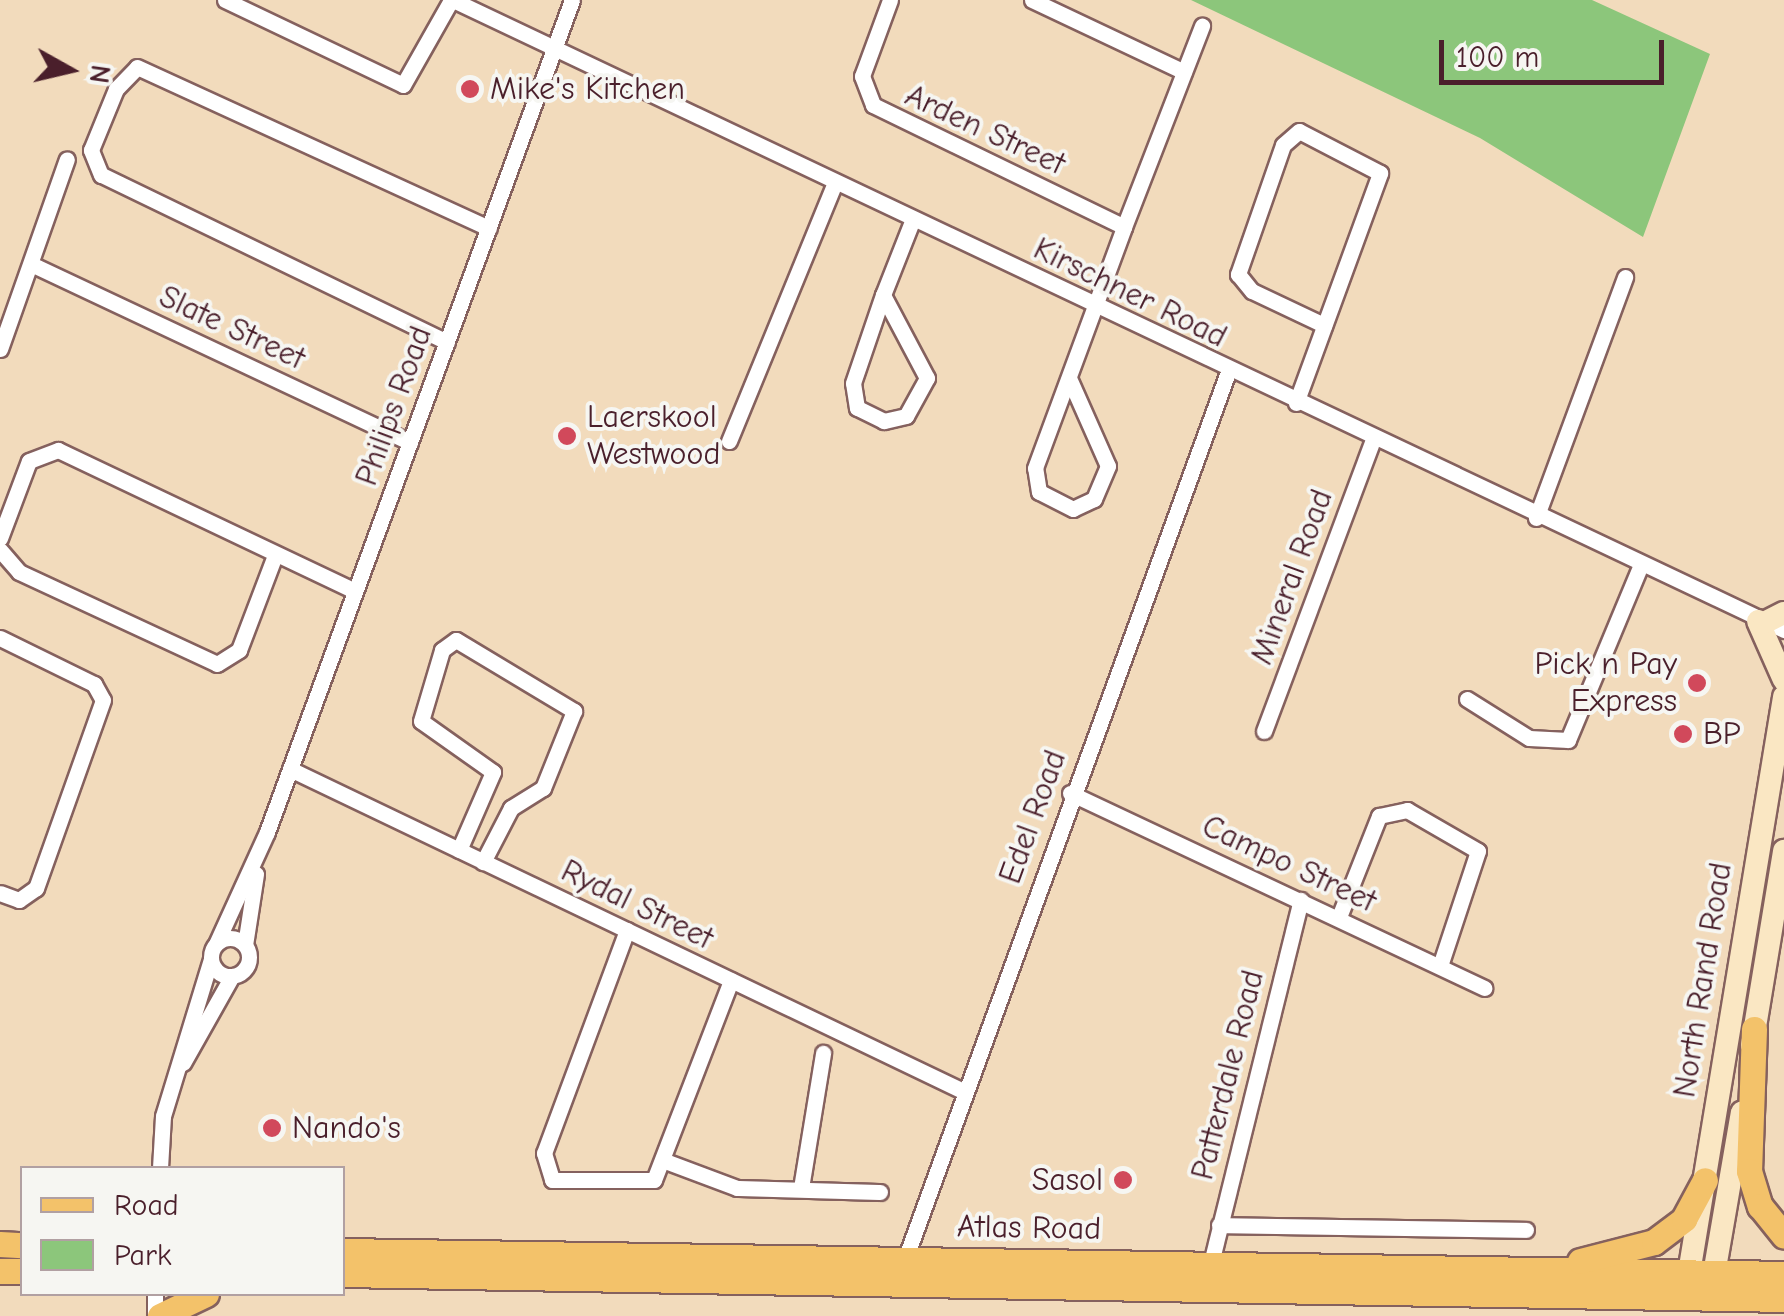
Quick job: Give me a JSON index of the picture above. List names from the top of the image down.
{
  "streets": {
    "main road": ["North Rand Road", "Atlas Road"],
    "street": [
      "Arden Street",
      "Kirschner Road",
      "Slate Street",
      "Philips Road",
      "Mineral Road",
      "Edel Road",
      "Campo Street",
      "Rydal Street",
      "Patterdale Road"
    ]
  },
  "crossings": [
    ["Kirschner Road", "Philips Road"],
    ["Kirschner Road", "Mineral Road"],
    ["Kirschner Road", "Edel Road"],
    ["Slate Street", "Philips Road"],
    ["Philips Road", "Rydal Street"],
    ["Edel Road", "Campo Street"],
    ["Edel Road", "Rydal Street"],
    ["Edel Road", "Atlas Road"],
    ["Campo Street", "Patterdale Road"],
    ["North Rand Road", "Atlas Road"],
    ["Patterdale Road", "Atlas Road"]
  ],
  "places": [
    "Mike's Kitchen",
    "Laerskool Westwood",
    "Pick n Pay Express",
    "BP",
    "Nando's",
    "Sasol"
  ],
  "legend": ["Road", "Park"],
  "scale_bar": "100 m",
  "north": "right"
}
